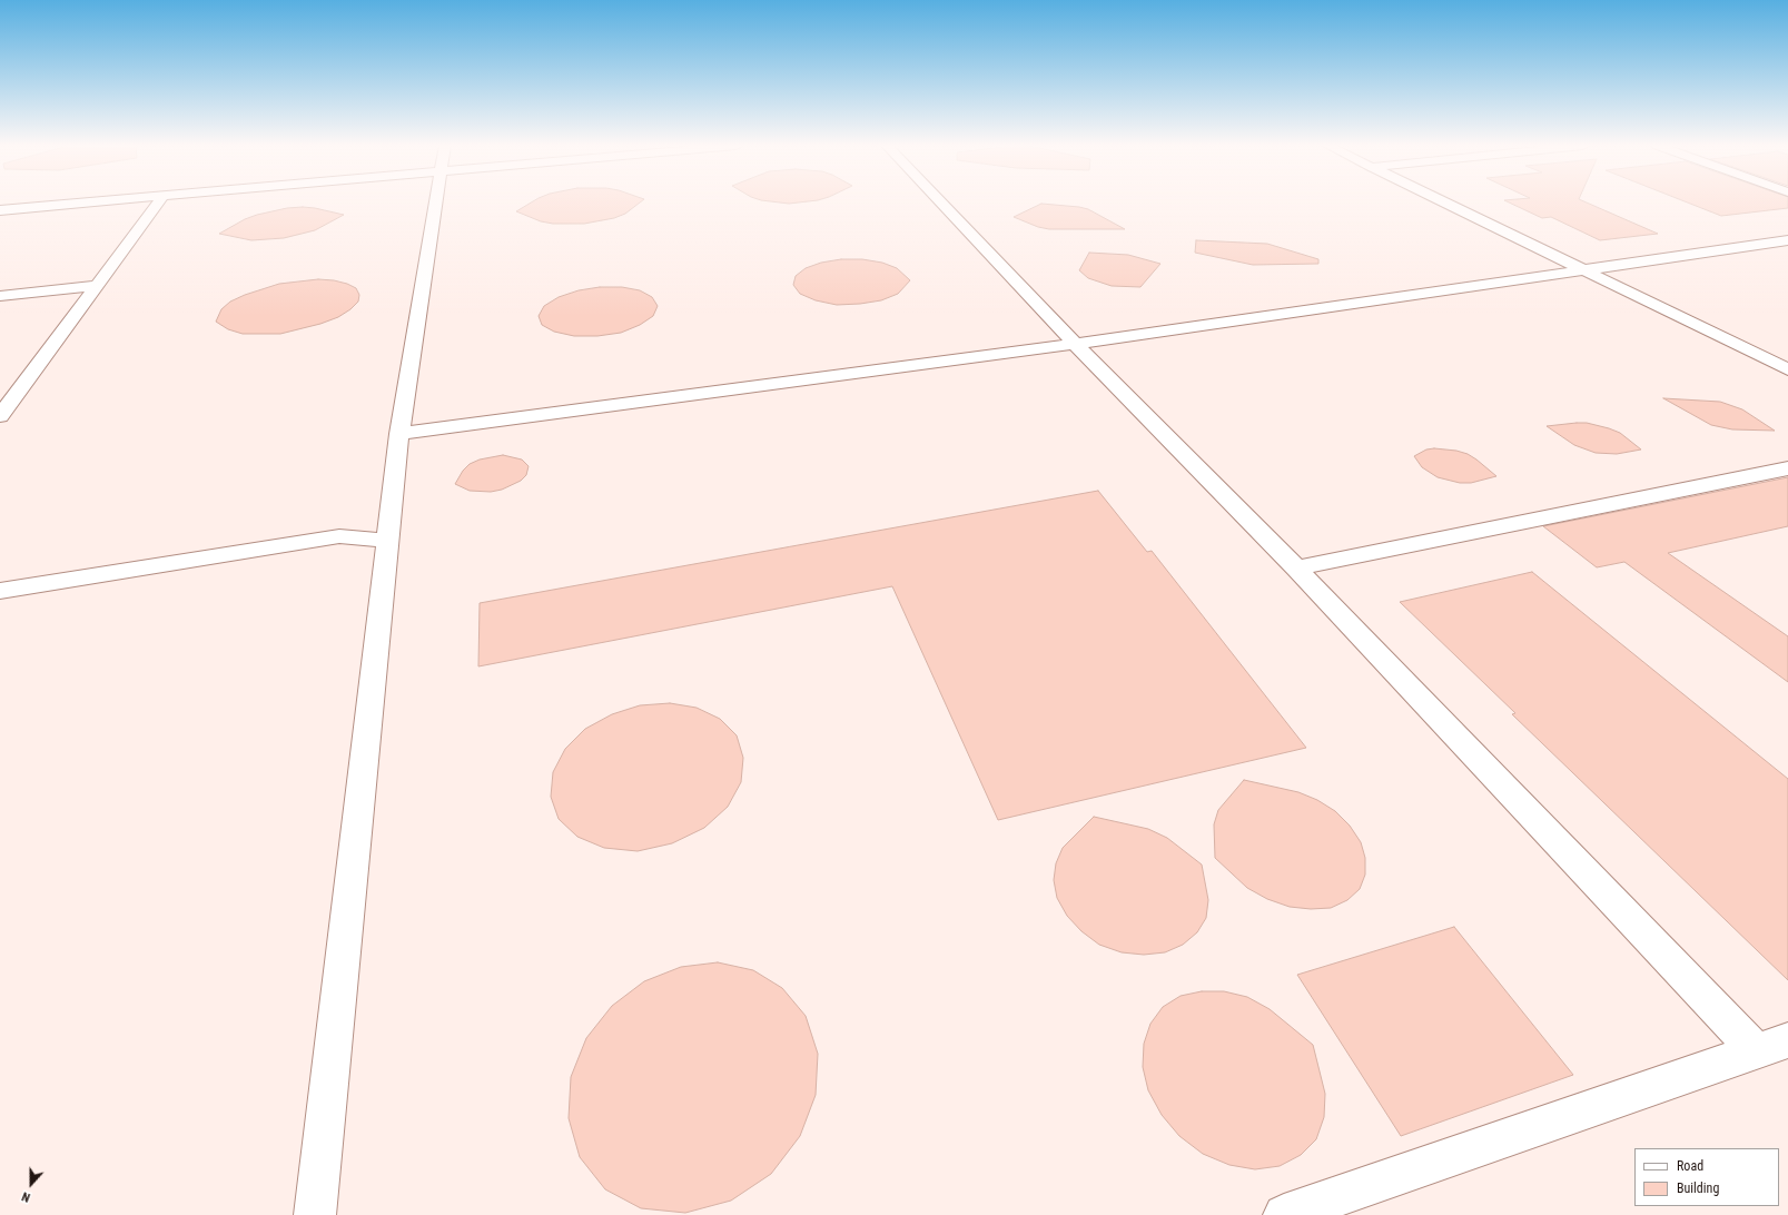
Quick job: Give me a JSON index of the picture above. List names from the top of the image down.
{
  "legend": ["Road", "Building"],
  "north": "bottom"
}
